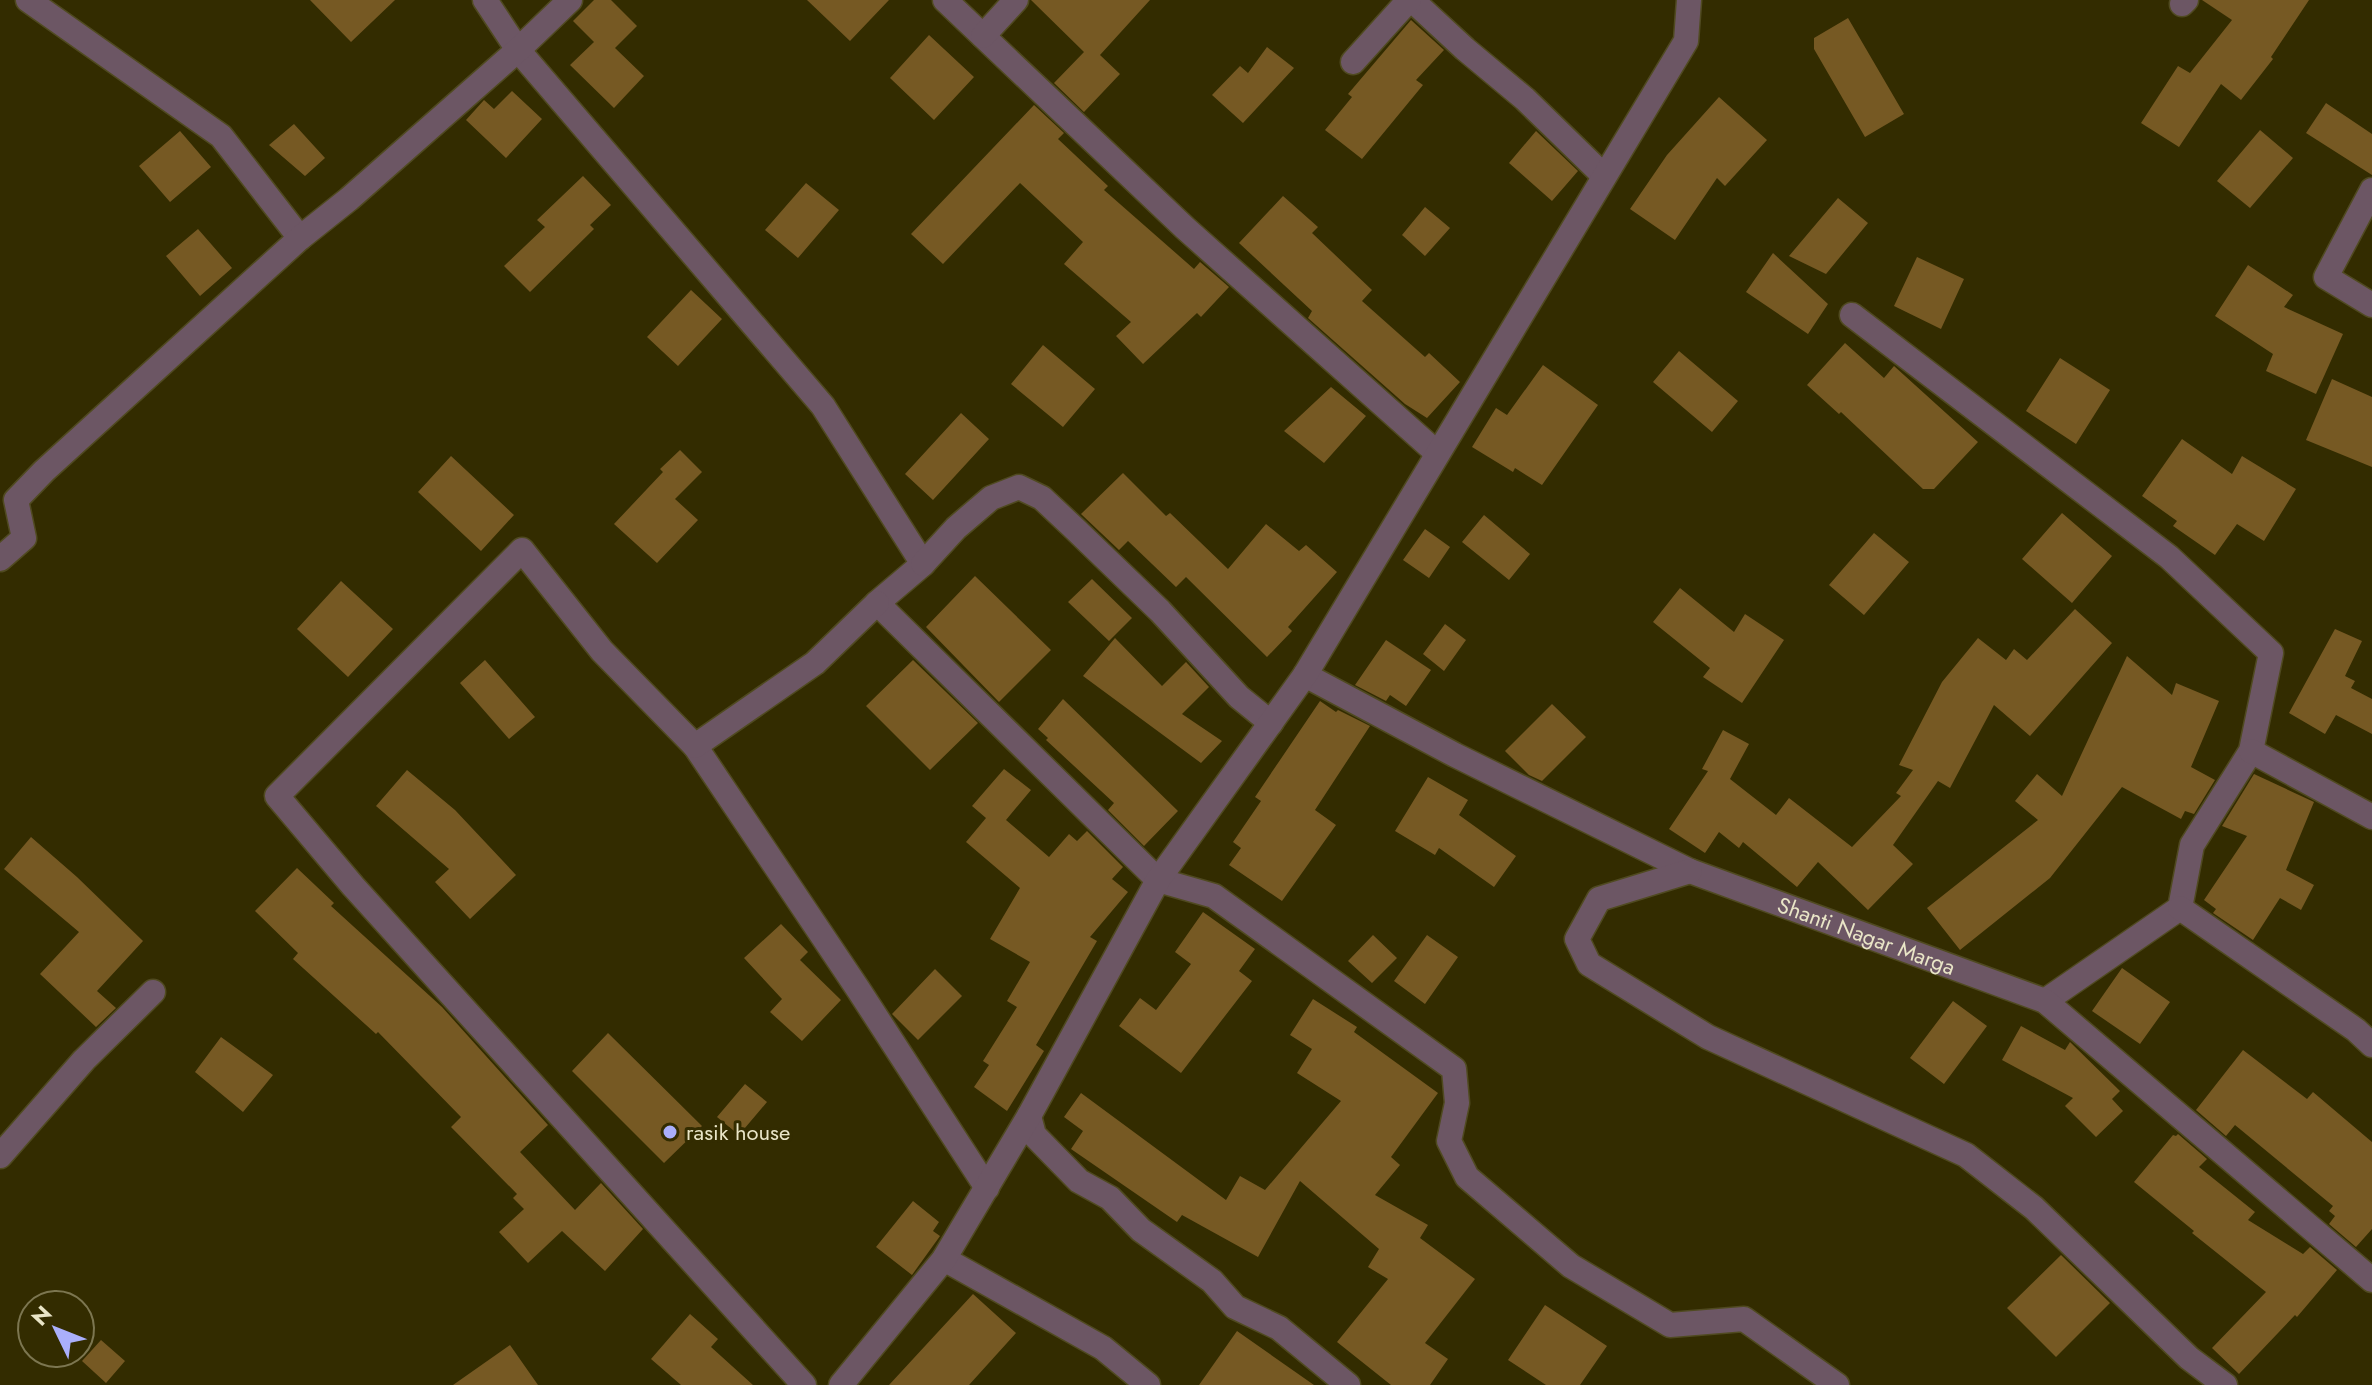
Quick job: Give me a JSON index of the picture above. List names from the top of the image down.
{
  "streets": {
    "street": ["Shanti Nagar Marga"]
  },
  "places": ["rasik house"],
  "north": "top left"
}
